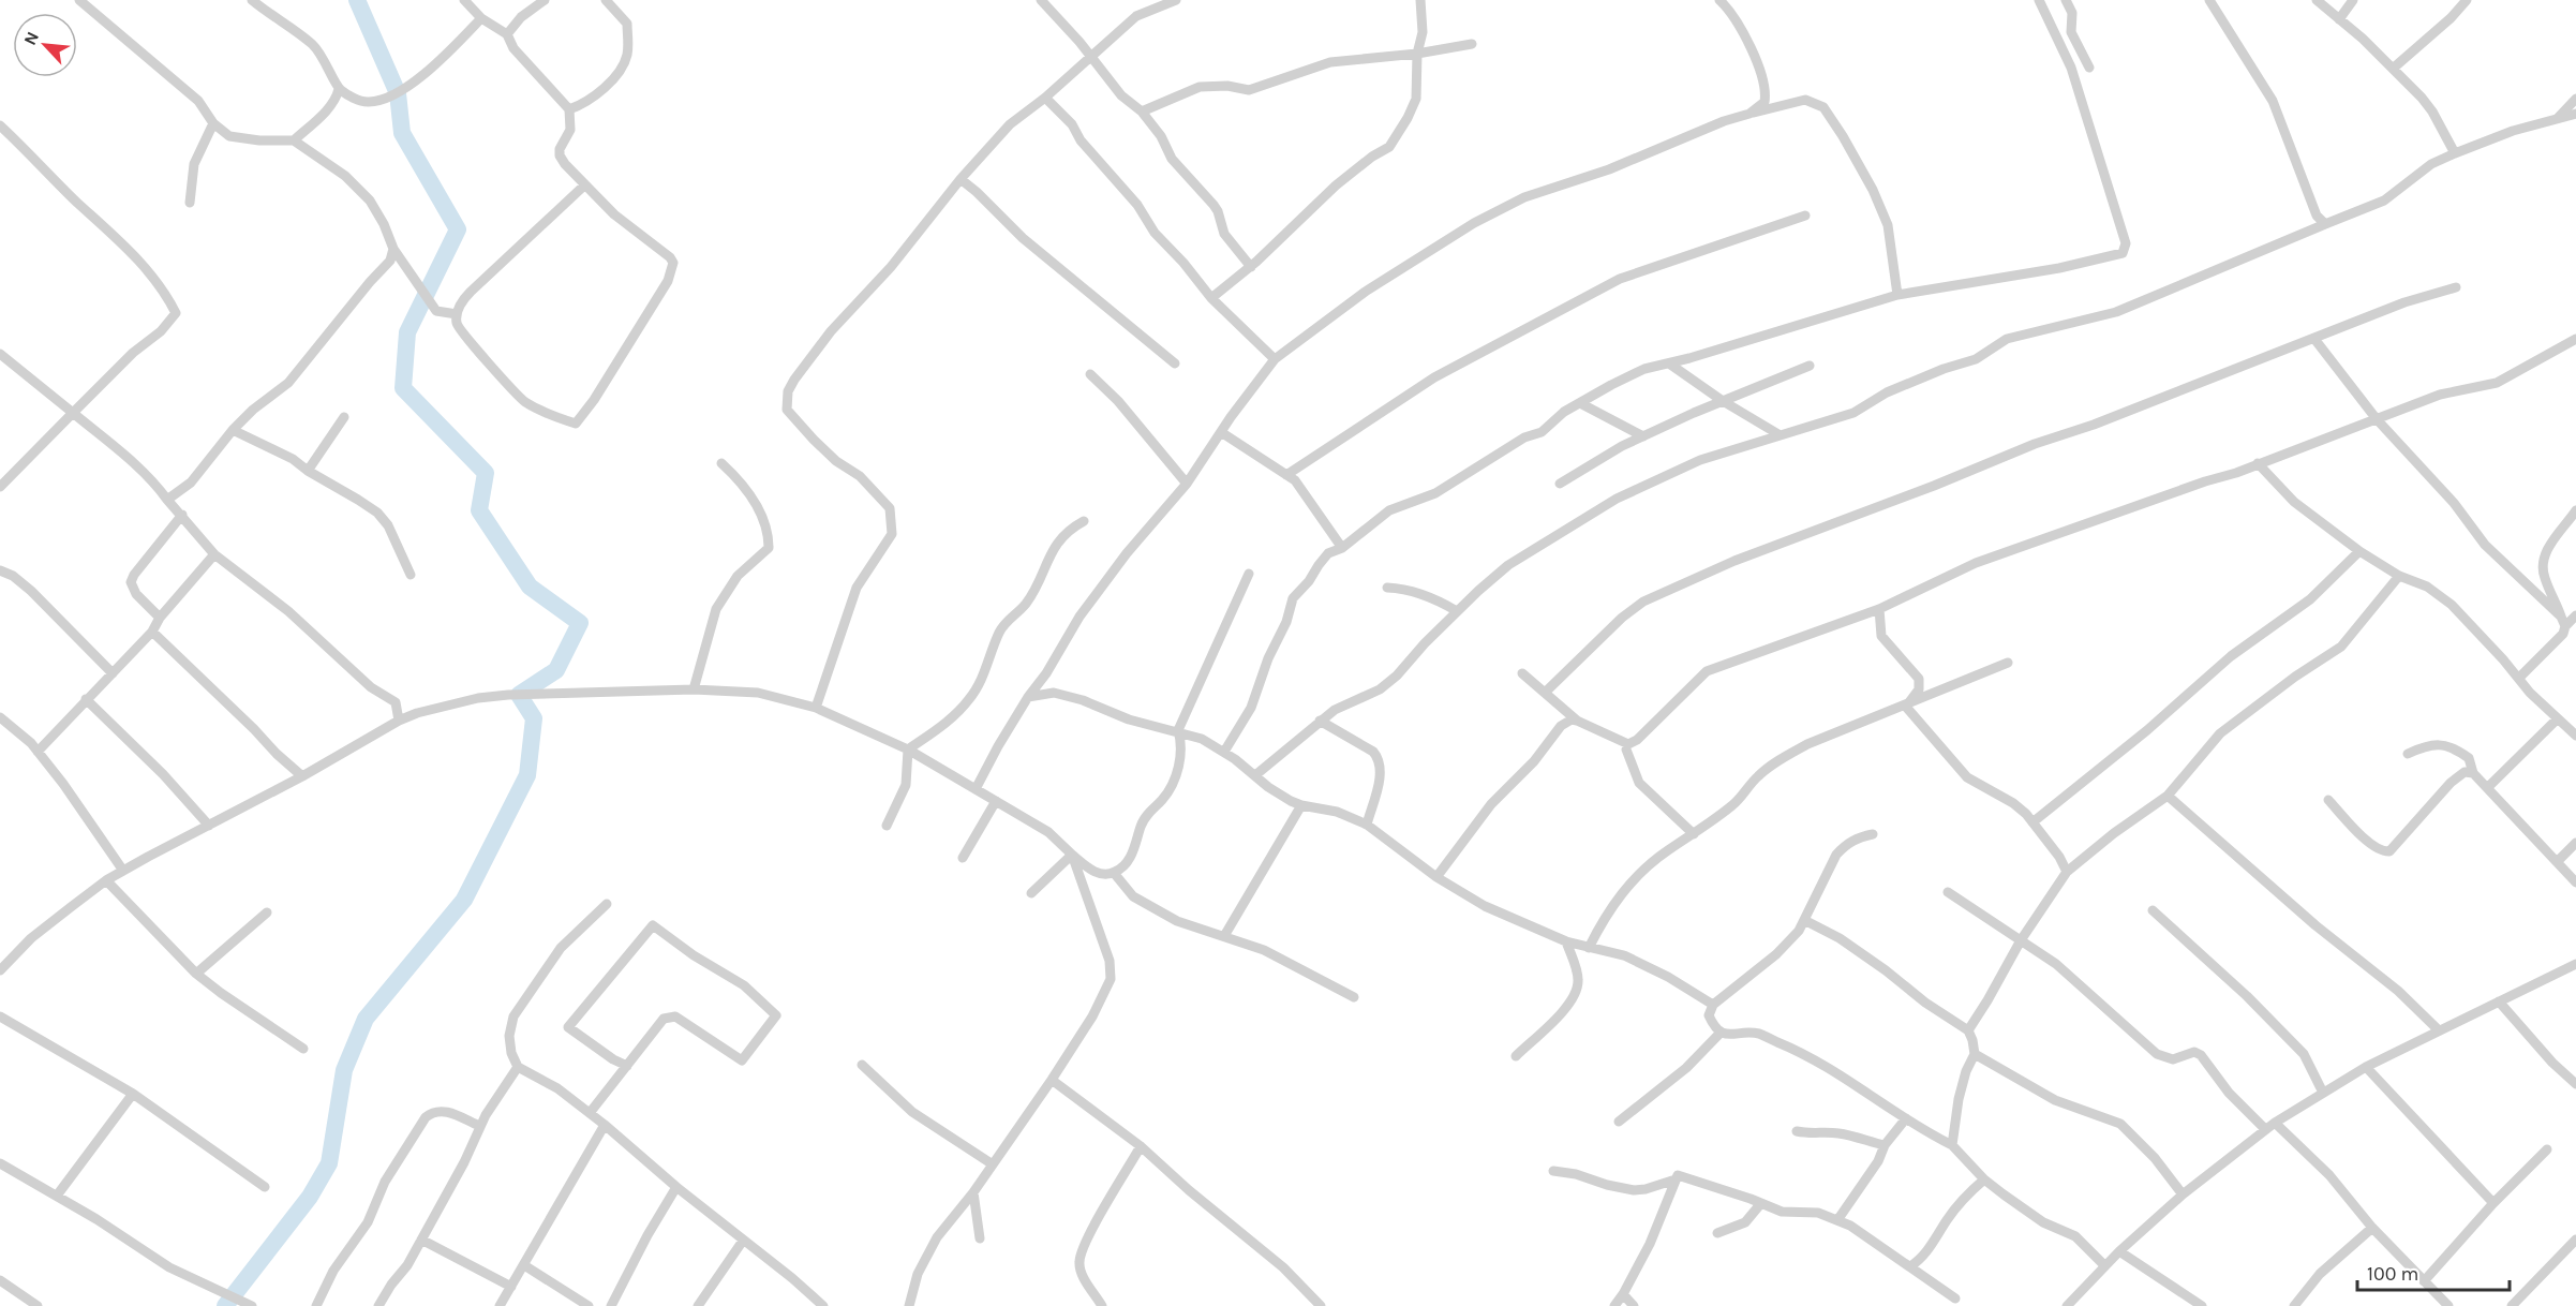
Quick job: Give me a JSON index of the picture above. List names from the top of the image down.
{
  "scale_bar": "100 m",
  "north": "top left"
}
